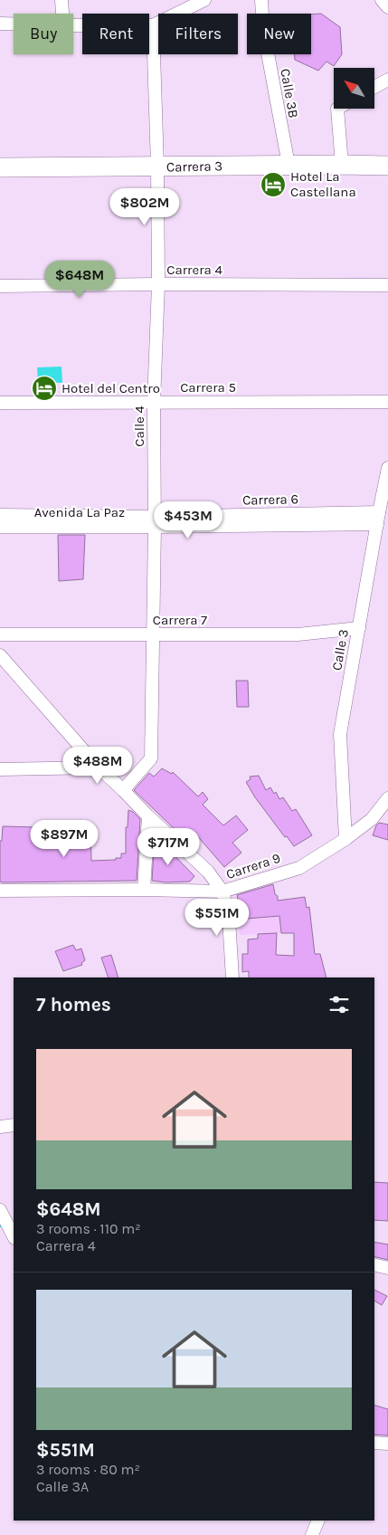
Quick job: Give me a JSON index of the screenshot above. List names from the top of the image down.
{
  "streets": {
    "main road": ["Carrera 3"],
    "street": [
      "Calle 3B",
      "Carrera 4",
      "Carrera 5",
      "Calle 4",
      "Carrera 6",
      "Avenida La Paz",
      "Carrera 7",
      "Calle 3",
      "Carrera 9"
    ]
  },
  "crossings": [
    ["Calle 3B", "Carrera 3"],
    ["Carrera 3", "Calle 4"],
    ["Carrera 4", "Calle 4"],
    ["Carrera 5", "Calle 4"],
    ["Calle 4", "Carrera 6"],
    ["Calle 4", "Avenida La Paz"],
    ["Calle 4", "Carrera 7"],
    ["Carrera 6", "Avenida La Paz"],
    ["Carrera 6", "Calle 3"],
    ["Carrera 7", "Calle 3"],
    ["Calle 3", "Carrera 9"]
  ],
  "places": {
    "hotel": ["Hotel La Castellana", "Hotel del Centro"]
  },
  "north": "top left",
  "page": {
    "chip": [
      "Buy",
      "Rent",
      "Filters",
      "New"
    ],
    "price": [
      "$802M",
      "$648M",
      "$453M",
      "$488M",
      "$897M",
      "$717M",
      "$551M"
    ],
    "heading": "7 homes",
    "list": [
      {
        "name": "$648M",
        "note": "3 rooms · 110 m² · Carrera 4"
      },
      {
        "name": "$551M",
        "note": "3 rooms · 80 m² · Calle 3A"
      }
    ]
  }
}
